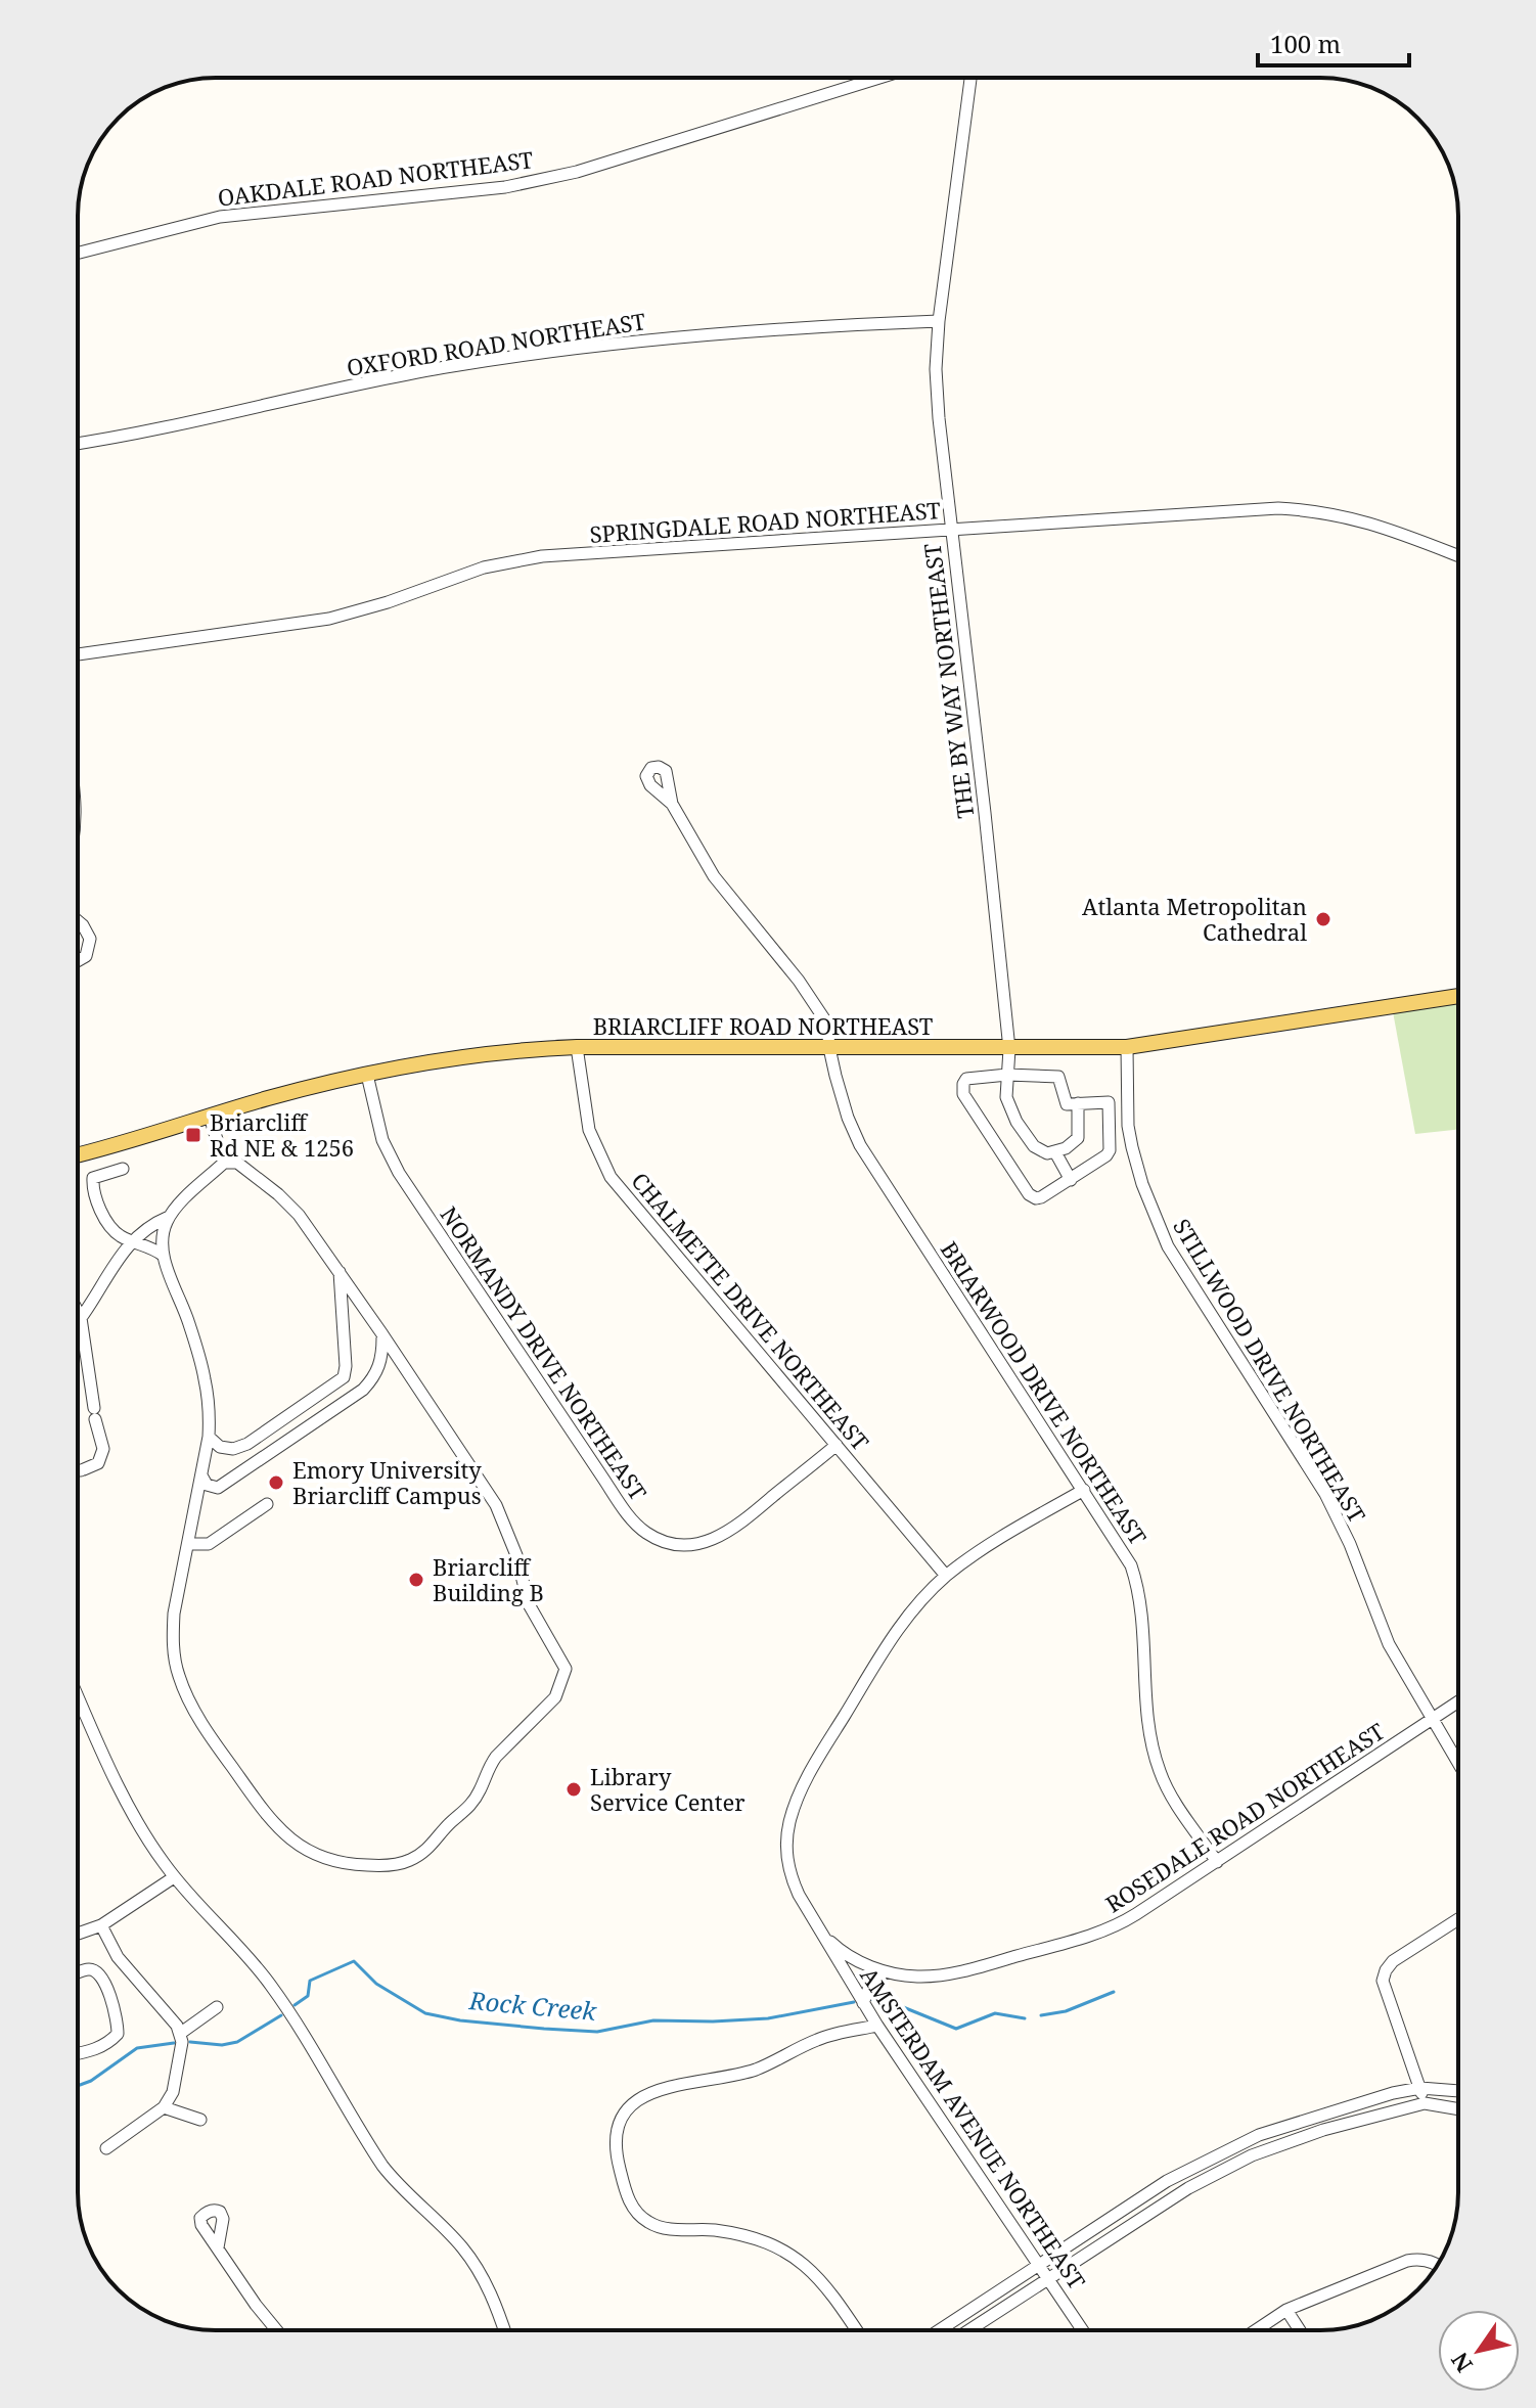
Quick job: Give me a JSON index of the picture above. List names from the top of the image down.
{
  "streets": {
    "main road": ["BRIARCLIFF ROAD NORTHEAST"],
    "street": [
      "OAKDALE ROAD NORTHEAST",
      "OXFORD ROAD NORTHEAST",
      "SPRINGDALE ROAD NORTHEAST",
      "THE BY WAY NORTHEAST",
      "CHALMETTE DRIVE NORTHEAST",
      "NORMANDY DRIVE NORTHEAST",
      "STILLWOOD DRIVE NORTHEAST",
      "BRIARWOOD DRIVE NORTHEAST",
      "ROSEDALE ROAD NORTHEAST",
      "AMSTERDAM AVENUE NORTHEAST"
    ]
  },
  "crossings": [
    ["OXFORD ROAD NORTHEAST", "THE BY WAY NORTHEAST"],
    ["SPRINGDALE ROAD NORTHEAST", "THE BY WAY NORTHEAST"],
    ["THE BY WAY NORTHEAST", "BRIARCLIFF ROAD NORTHEAST"],
    ["BRIARCLIFF ROAD NORTHEAST", "CHALMETTE DRIVE NORTHEAST"],
    ["BRIARCLIFF ROAD NORTHEAST", "NORMANDY DRIVE NORTHEAST"],
    ["BRIARCLIFF ROAD NORTHEAST", "STILLWOOD DRIVE NORTHEAST"],
    ["BRIARCLIFF ROAD NORTHEAST", "BRIARWOOD DRIVE NORTHEAST"],
    ["CHALMETTE DRIVE NORTHEAST", "NORMANDY DRIVE NORTHEAST"],
    ["CHALMETTE DRIVE NORTHEAST", "AMSTERDAM AVENUE NORTHEAST"],
    ["STILLWOOD DRIVE NORTHEAST", "ROSEDALE ROAD NORTHEAST"],
    ["BRIARWOOD DRIVE NORTHEAST", "ROSEDALE ROAD NORTHEAST"],
    ["BRIARWOOD DRIVE NORTHEAST", "AMSTERDAM AVENUE NORTHEAST"],
    ["ROSEDALE ROAD NORTHEAST", "AMSTERDAM AVENUE NORTHEAST"]
  ],
  "water": ["Rock Creek"],
  "places": {
    "other": [
      "Atlanta Metropolitan Cathedral",
      "Emory University Briarcliff Campus",
      "Briarcliff Building B",
      "Library Service Center"
    ],
    "transit": ["Briarcliff Rd NE & 1256"]
  },
  "scale_bar": "100 m",
  "north": "bottom left"
}
